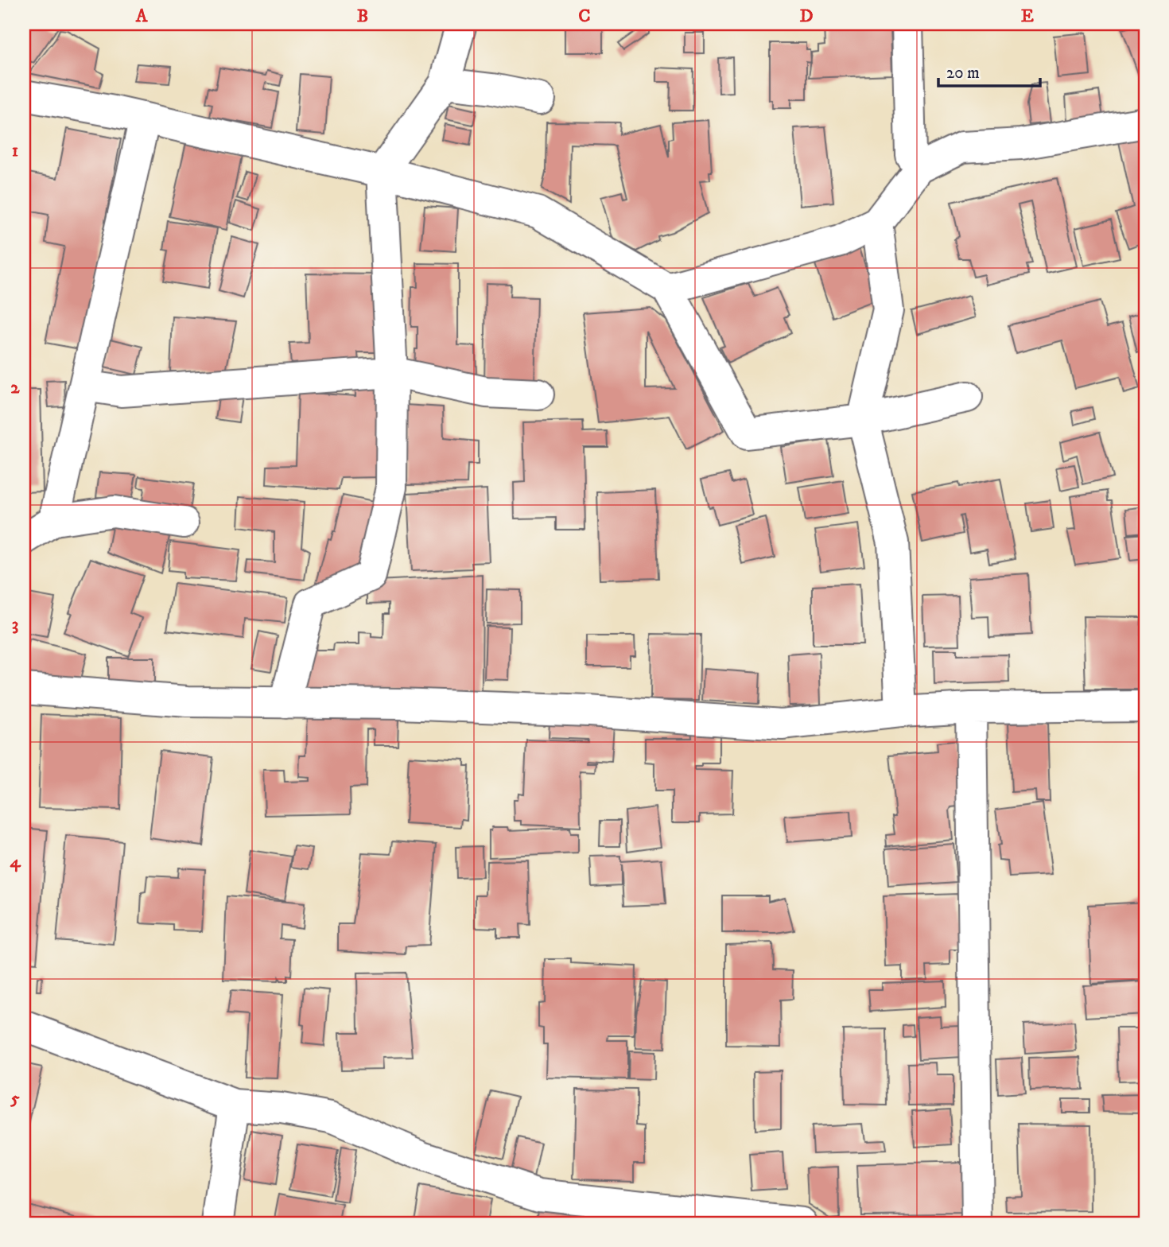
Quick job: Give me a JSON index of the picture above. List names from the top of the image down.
{
  "scale_bar": "20 m",
  "grid": {
    "columns": [
      "A",
      "B",
      "C",
      "D",
      "E"
    ],
    "rows": [
      "1",
      "2",
      "3",
      "4",
      "5"
    ]
  }
}
